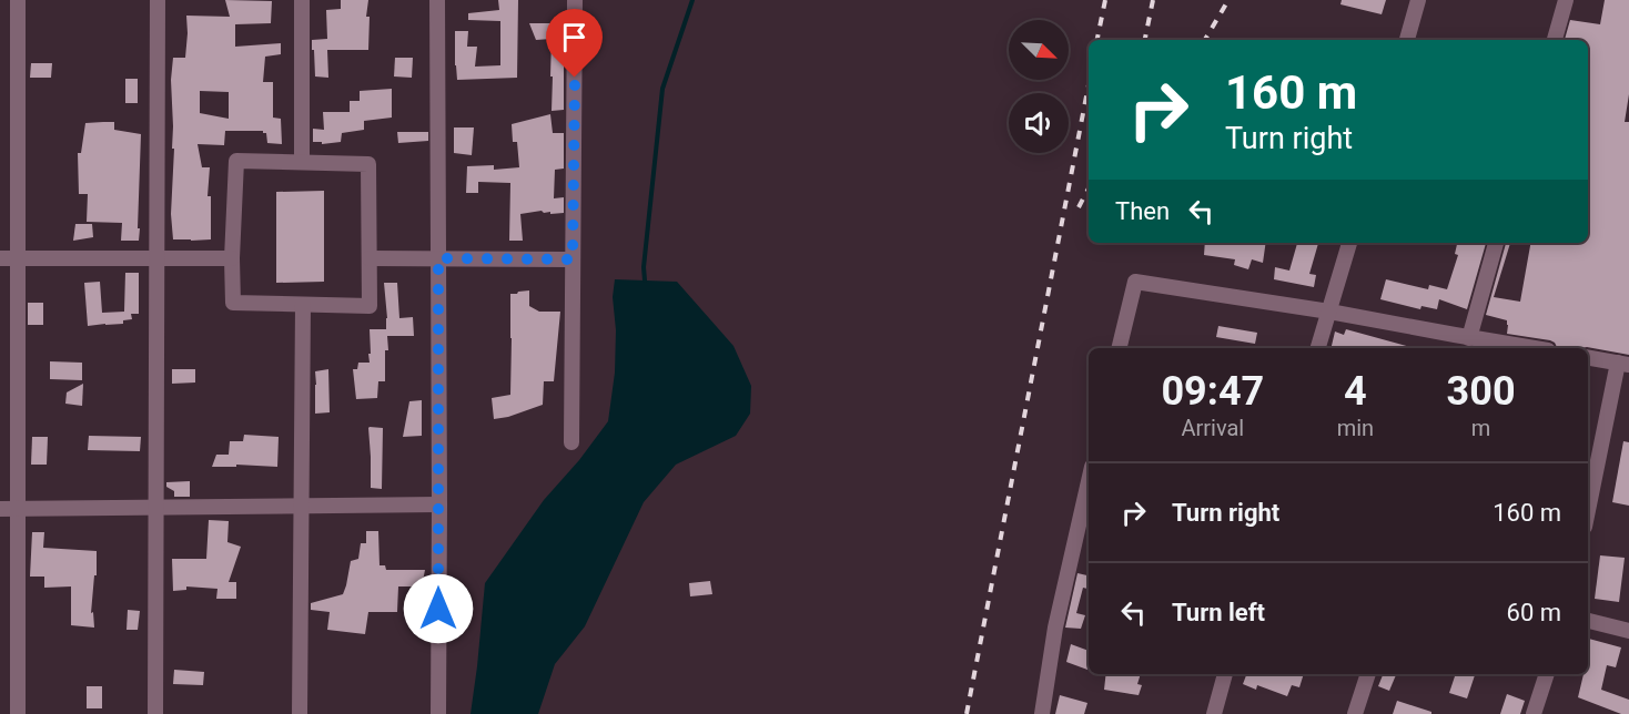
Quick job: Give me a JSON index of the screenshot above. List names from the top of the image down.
{
  "north": "bottom right",
  "page": {
    "turn": ["160 m", "Turn right"],
    "then": "Then",
    "eta": [
      "09:47",
      "Arrival",
      "4",
      "min",
      "300",
      "m"
    ],
    "list": [
      {
        "name": "Turn right",
        "value": "160 m"
      },
      {
        "name": "Turn left",
        "value": "60 m"
      }
    ]
  }
}
